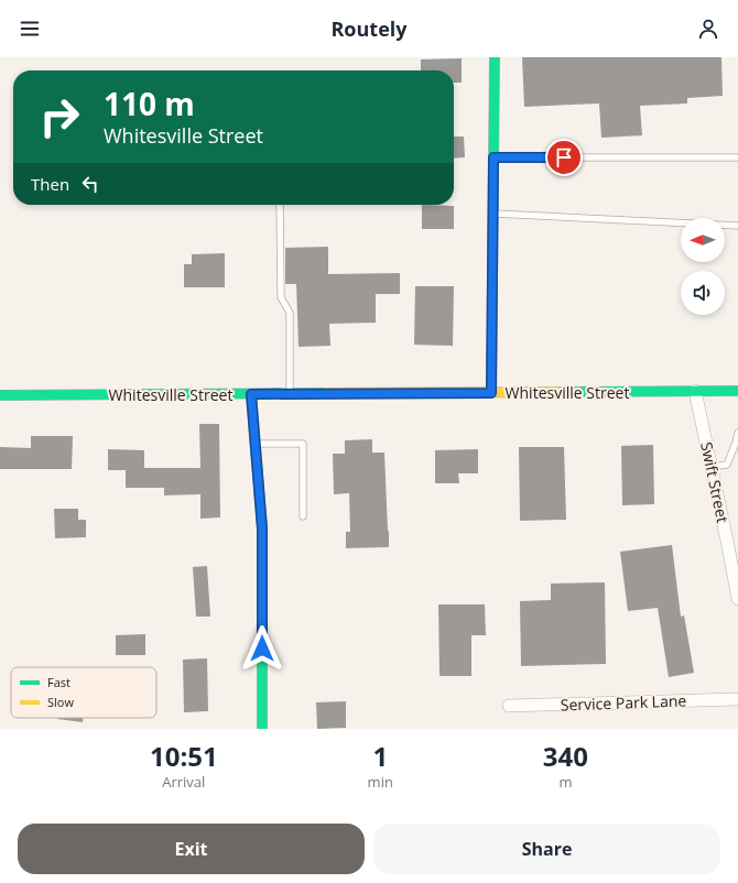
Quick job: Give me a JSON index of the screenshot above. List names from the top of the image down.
{
  "streets": {
    "main road": ["Whitesville Street"],
    "street": ["Swift Street", "Service Park Lane"]
  },
  "crossings": [
    ["Whitesville Street", "Swift Street"]
  ],
  "legend": ["Fast", "Slow"],
  "north": "left",
  "page": {
    "header": "Routely",
    "turn": ["110 m", "Whitesville Street"],
    "then": "Then",
    "eta": [
      "10:51",
      "Arrival",
      "1",
      "min",
      "340",
      "m"
    ],
    "buttons": ["Exit", "Share"]
  }
}
